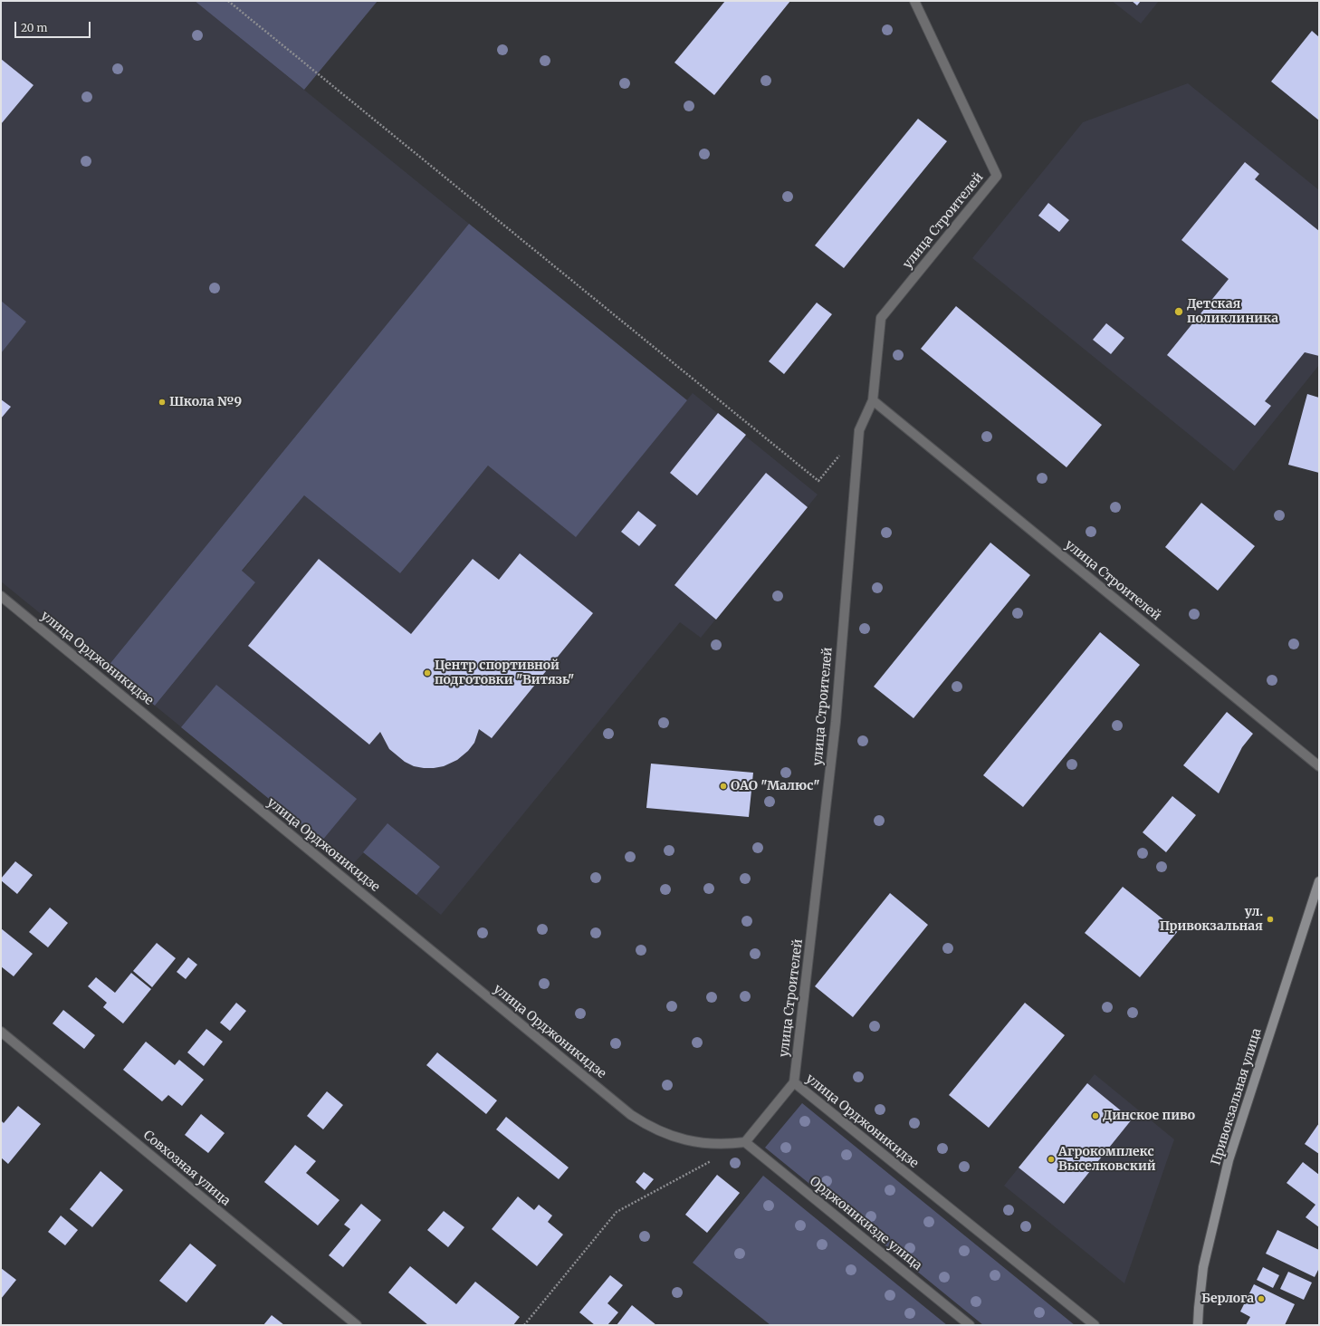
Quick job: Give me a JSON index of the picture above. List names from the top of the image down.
{
  "streets": {
    "main road": ["Привокзальная улица"],
    "street": [
      "улица Строителей",
      "улица Орджоникидзе",
      "Совхозная улица",
      "Орджоникизде улица"
    ]
  },
  "crossings": [
    ["улица Строителей", "улица Орджоникидзе"],
    ["улица Орджоникидзе", "Орджоникизде улица"]
  ],
  "places": [
    "Детская поликлиника",
    "Школа №9",
    "Центр спортивной подготовки \"Витязь\"",
    "ОАО \"Малюс\"",
    "ул. Привокзальная",
    "Динское пиво",
    "Агрокомплекс Выселковский",
    "Берлога"
  ],
  "scale_bar": "20 m"
}
